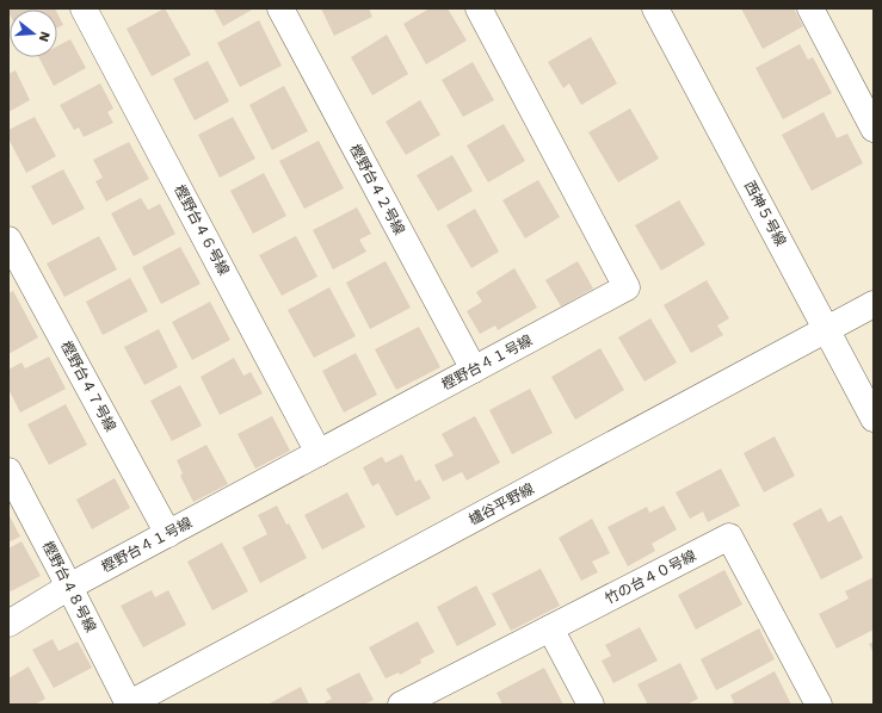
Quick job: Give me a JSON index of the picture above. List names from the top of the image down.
{
  "streets": {
    "street": [
      "樫野台４２号線",
      "西神５号線",
      "樫野台４６号線",
      "樫野台４１号線",
      "樫野台４７号線",
      "櫨谷平野線",
      "竹の台４０号線",
      "樫野台４８号線"
    ]
  },
  "crossings": [
    ["樫野台４２号線", "樫野台４１号線"],
    ["西神５号線", "櫨谷平野線"],
    ["樫野台４６号線", "樫野台４１号線"],
    ["樫野台４１号線", "樫野台４７号線"],
    ["樫野台４１号線", "樫野台４８号線"],
    ["櫨谷平野線", "樫野台４８号線"]
  ],
  "north": "right"
}
